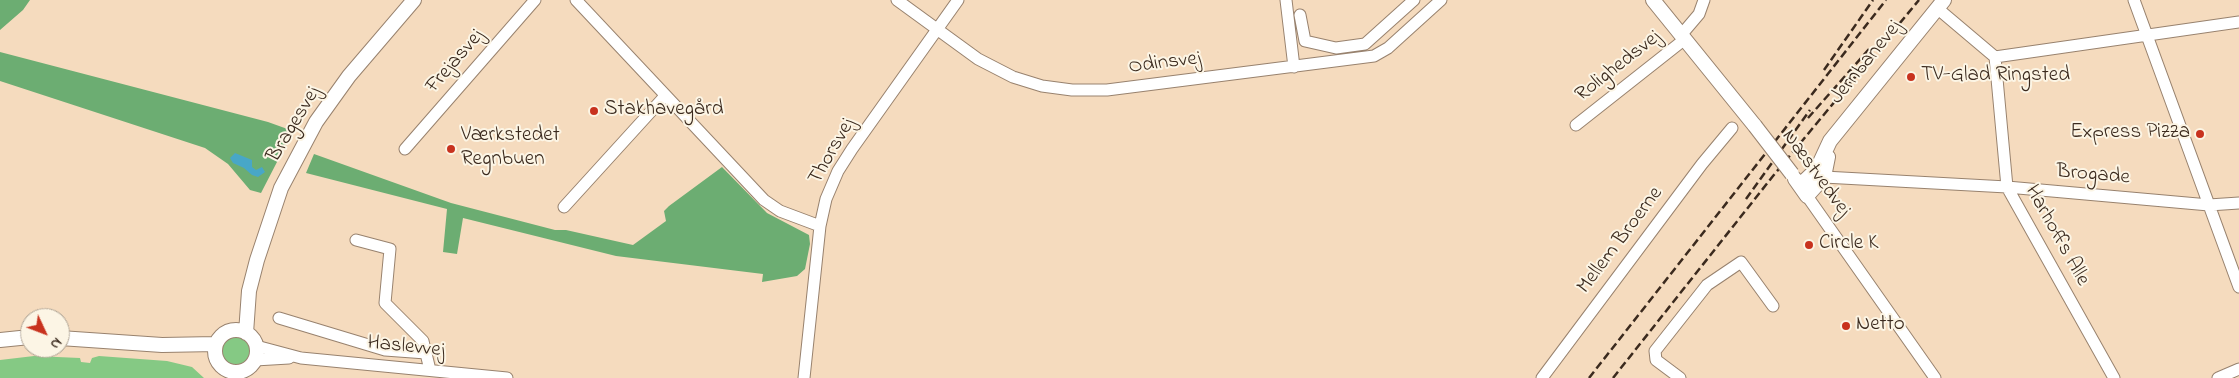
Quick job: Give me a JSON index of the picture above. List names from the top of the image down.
{
  "streets": {
    "main road": ["Jernbanevej", "Bragesvej", "Næstvedvej"],
    "street": [
      "Frejasvej",
      "Odinsvej",
      "Rolighedsvej",
      "Thorsvej",
      "Brogade",
      "Harhoffs Alle",
      "Mellem Broerne",
      "Haslevvej"
    ]
  },
  "crossings": [
    ["Jernbanevej", "Næstvedvej"],
    ["Jernbanevej", "Brogade"],
    ["Odinsvej", "Thorsvej"],
    ["Rolighedsvej", "Næstvedvej"],
    ["Bragesvej", "Haslevvej"],
    ["Brogade", "Harhoffs Alle"]
  ],
  "places": [
    "TV-Glad Ringsted",
    "Stakhavegård",
    "Express Pizza",
    "Værkstedet Regnbuen",
    "Circle K",
    "Netto"
  ],
  "north": "bottom right"
}
